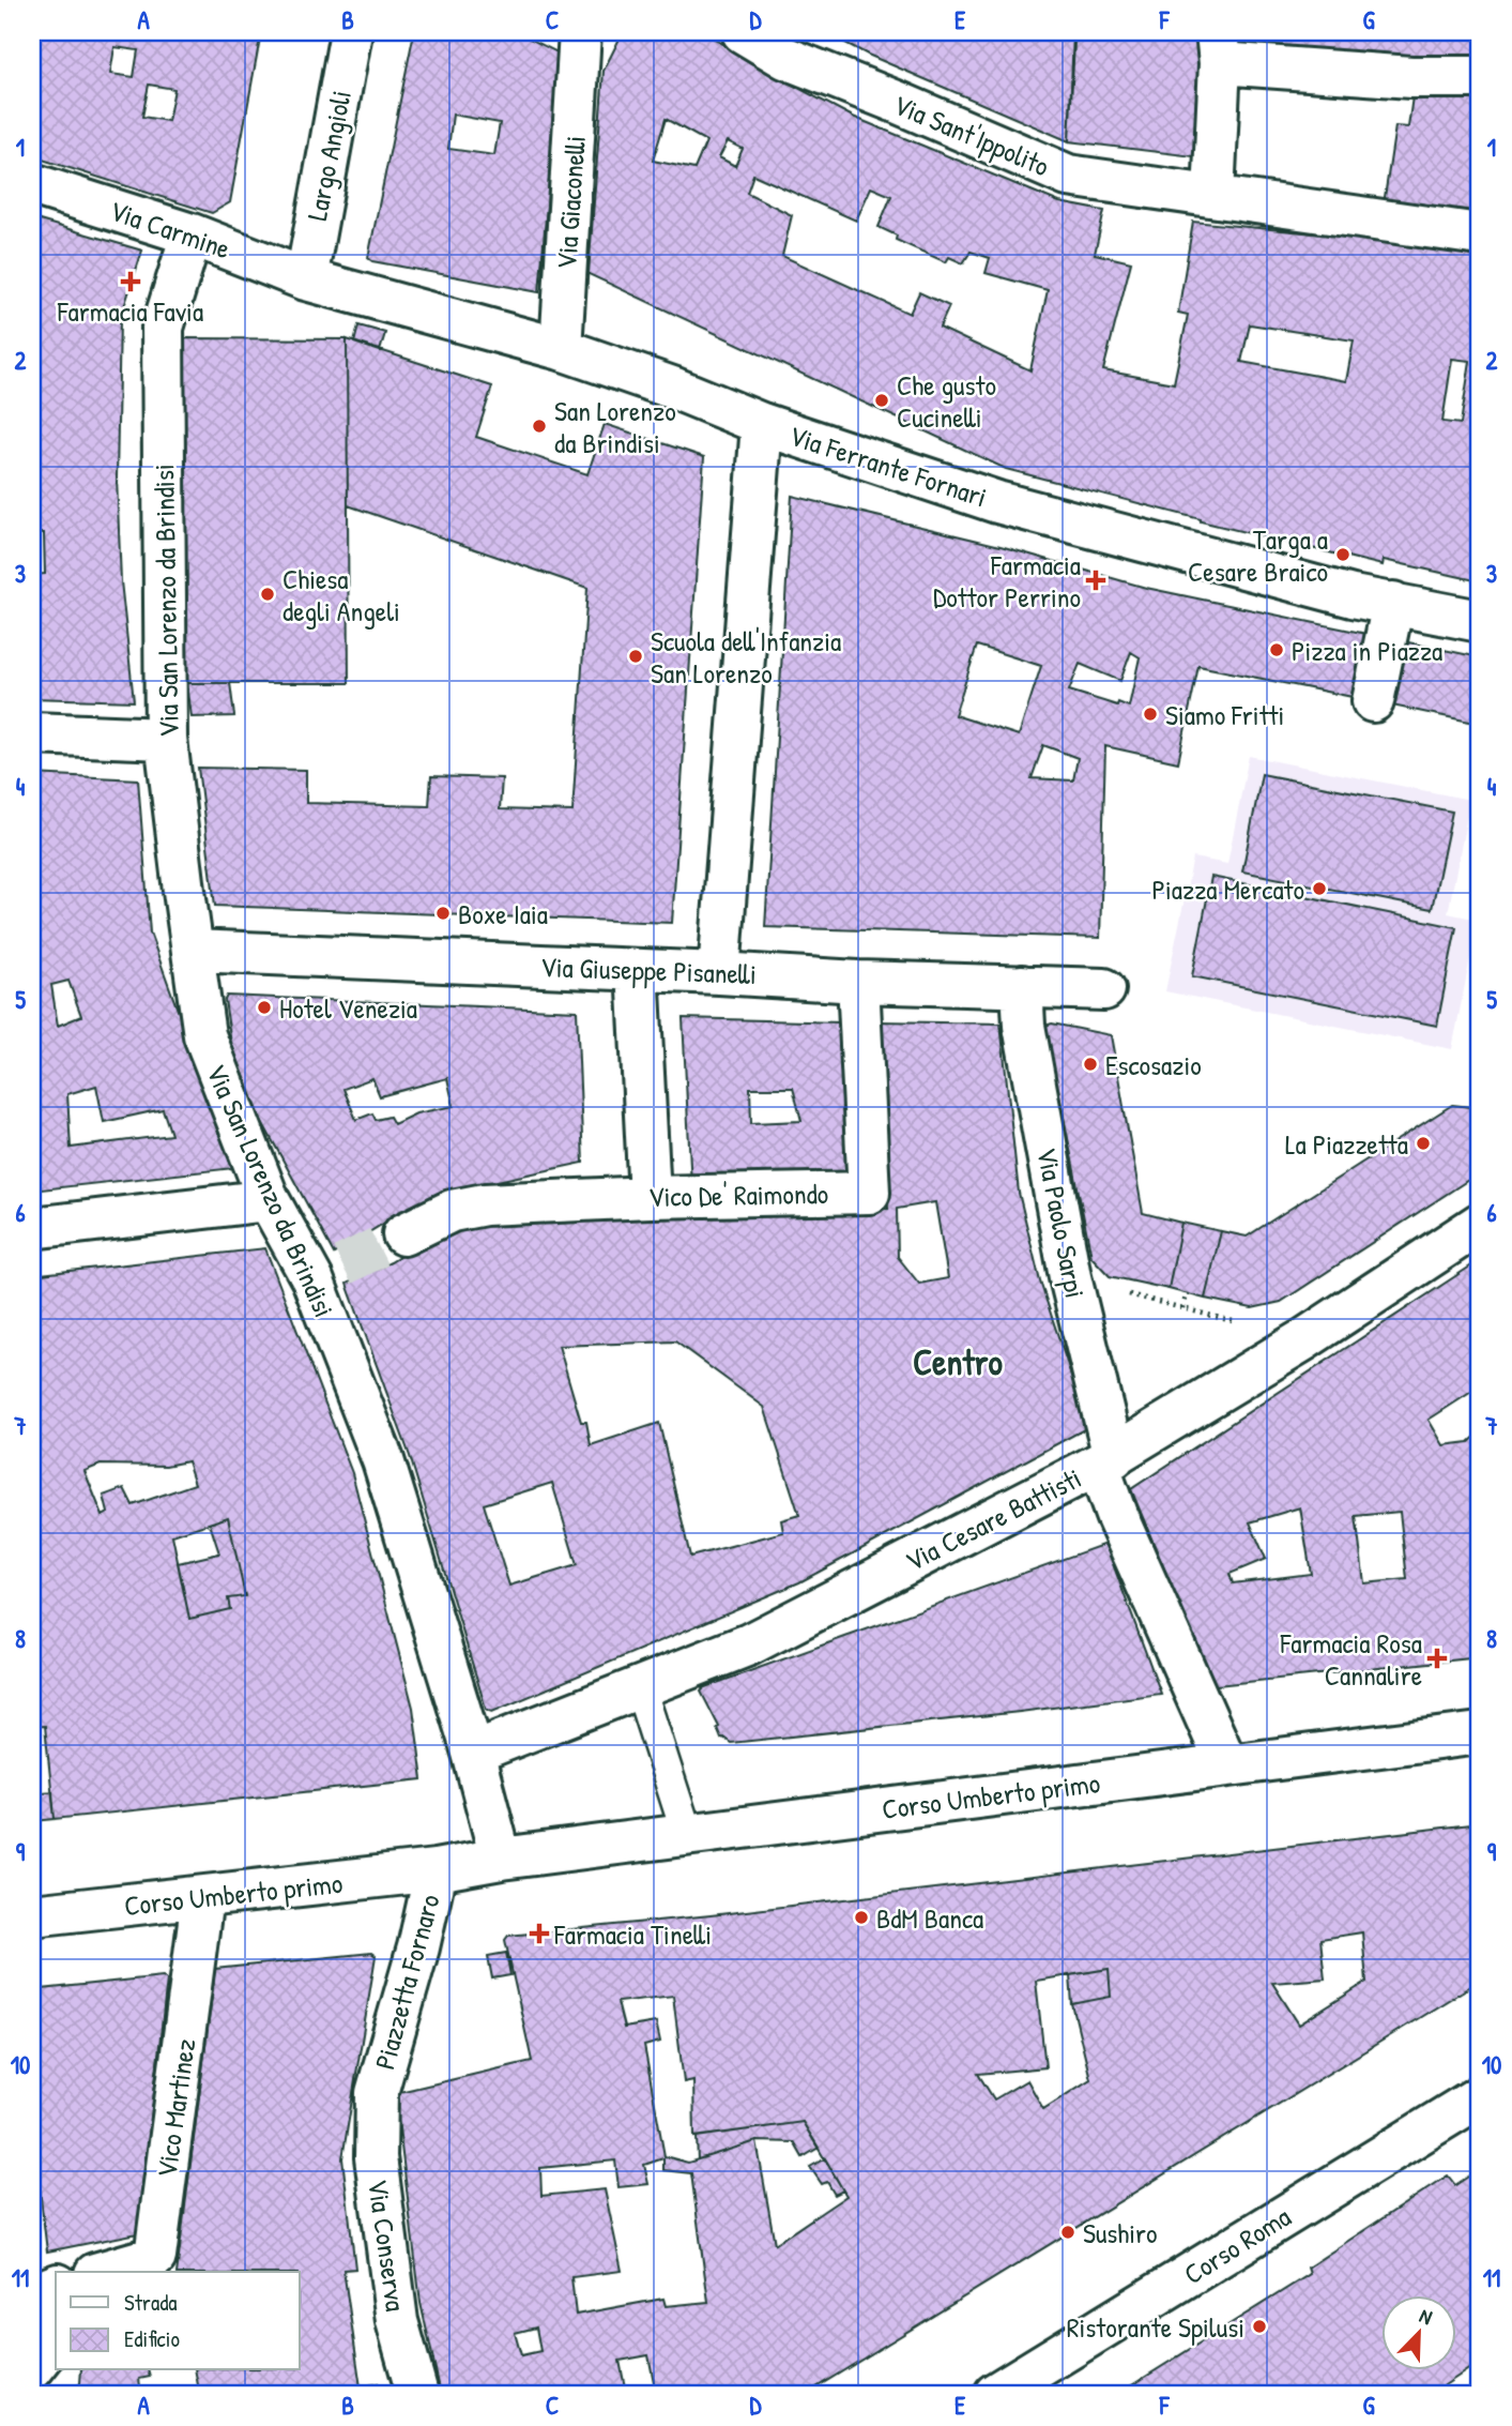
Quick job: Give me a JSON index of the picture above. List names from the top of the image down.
{
  "streets": {
    "street": [
      "Via Sant'Ippolito",
      "Largo Angioli",
      "Via Giaconelli",
      "Via Carmine",
      "Via Ferrante Fornari",
      "Via San Lorenzo da Brindisi",
      "Via Giuseppe Pisanelli",
      "Vico De' Raimondo",
      "Via Paolo Sarpi",
      "Via Cesare Battisti",
      "Corso Umberto primo",
      "Piazzetta Fornaro",
      "Vico Martinez",
      "Via Conserva",
      "Corso Roma"
    ]
  },
  "crossings": [
    ["Largo Angioli", "Via Carmine"],
    ["Largo Angioli", "Via Ferrante Fornari"],
    ["Via Giaconelli", "Via Ferrante Fornari"],
    ["Via Carmine", "Via Ferrante Fornari"],
    ["Via Carmine", "Via San Lorenzo da Brindisi"],
    ["Via San Lorenzo da Brindisi", "Via Giuseppe Pisanelli"],
    ["Via San Lorenzo da Brindisi", "Via Cesare Battisti"],
    ["Via San Lorenzo da Brindisi", "Corso Umberto primo"],
    ["Via Giuseppe Pisanelli", "Vico De' Raimondo"],
    ["Via Giuseppe Pisanelli", "Via Paolo Sarpi"],
    ["Via Paolo Sarpi", "Via Cesare Battisti"],
    ["Via Paolo Sarpi", "Corso Umberto primo"],
    ["Corso Umberto primo", "Piazzetta Fornaro"],
    ["Corso Umberto primo", "Vico Martinez"],
    ["Piazzetta Fornaro", "Via Conserva"]
  ],
  "districts": ["Centro"],
  "places": {
    "health": [
      "Farmacia Favia",
      "Farmacia Dottor Perrino",
      "Farmacia Rosa Cannalire",
      "Farmacia Tinelli"
    ],
    "other": [
      "Che gusto Cucinelli",
      "San Lorenzo da Brindisi",
      "Targa a Cesare Braico",
      "Chiesa degli Angeli",
      "Pizza in Piazza",
      "Scuola dell'Infanzia San Lorenzo",
      "Siamo Fritti",
      "Piazza Mercato",
      "Boxe Iaia",
      "Hotel Venezia",
      "Escosazio",
      "La Piazzetta",
      "BdM Banca",
      "Sushiro",
      "Ristorante Spilusi"
    ]
  },
  "legend": ["Strada", "Edificio"],
  "north": "top right",
  "grid": {
    "columns": [
      "A",
      "B",
      "C",
      "D",
      "E",
      "F",
      "G"
    ],
    "rows": [
      "1",
      "2",
      "3",
      "4",
      "5",
      "6",
      "7",
      "8",
      "9",
      "10",
      "11"
    ]
  }
}
